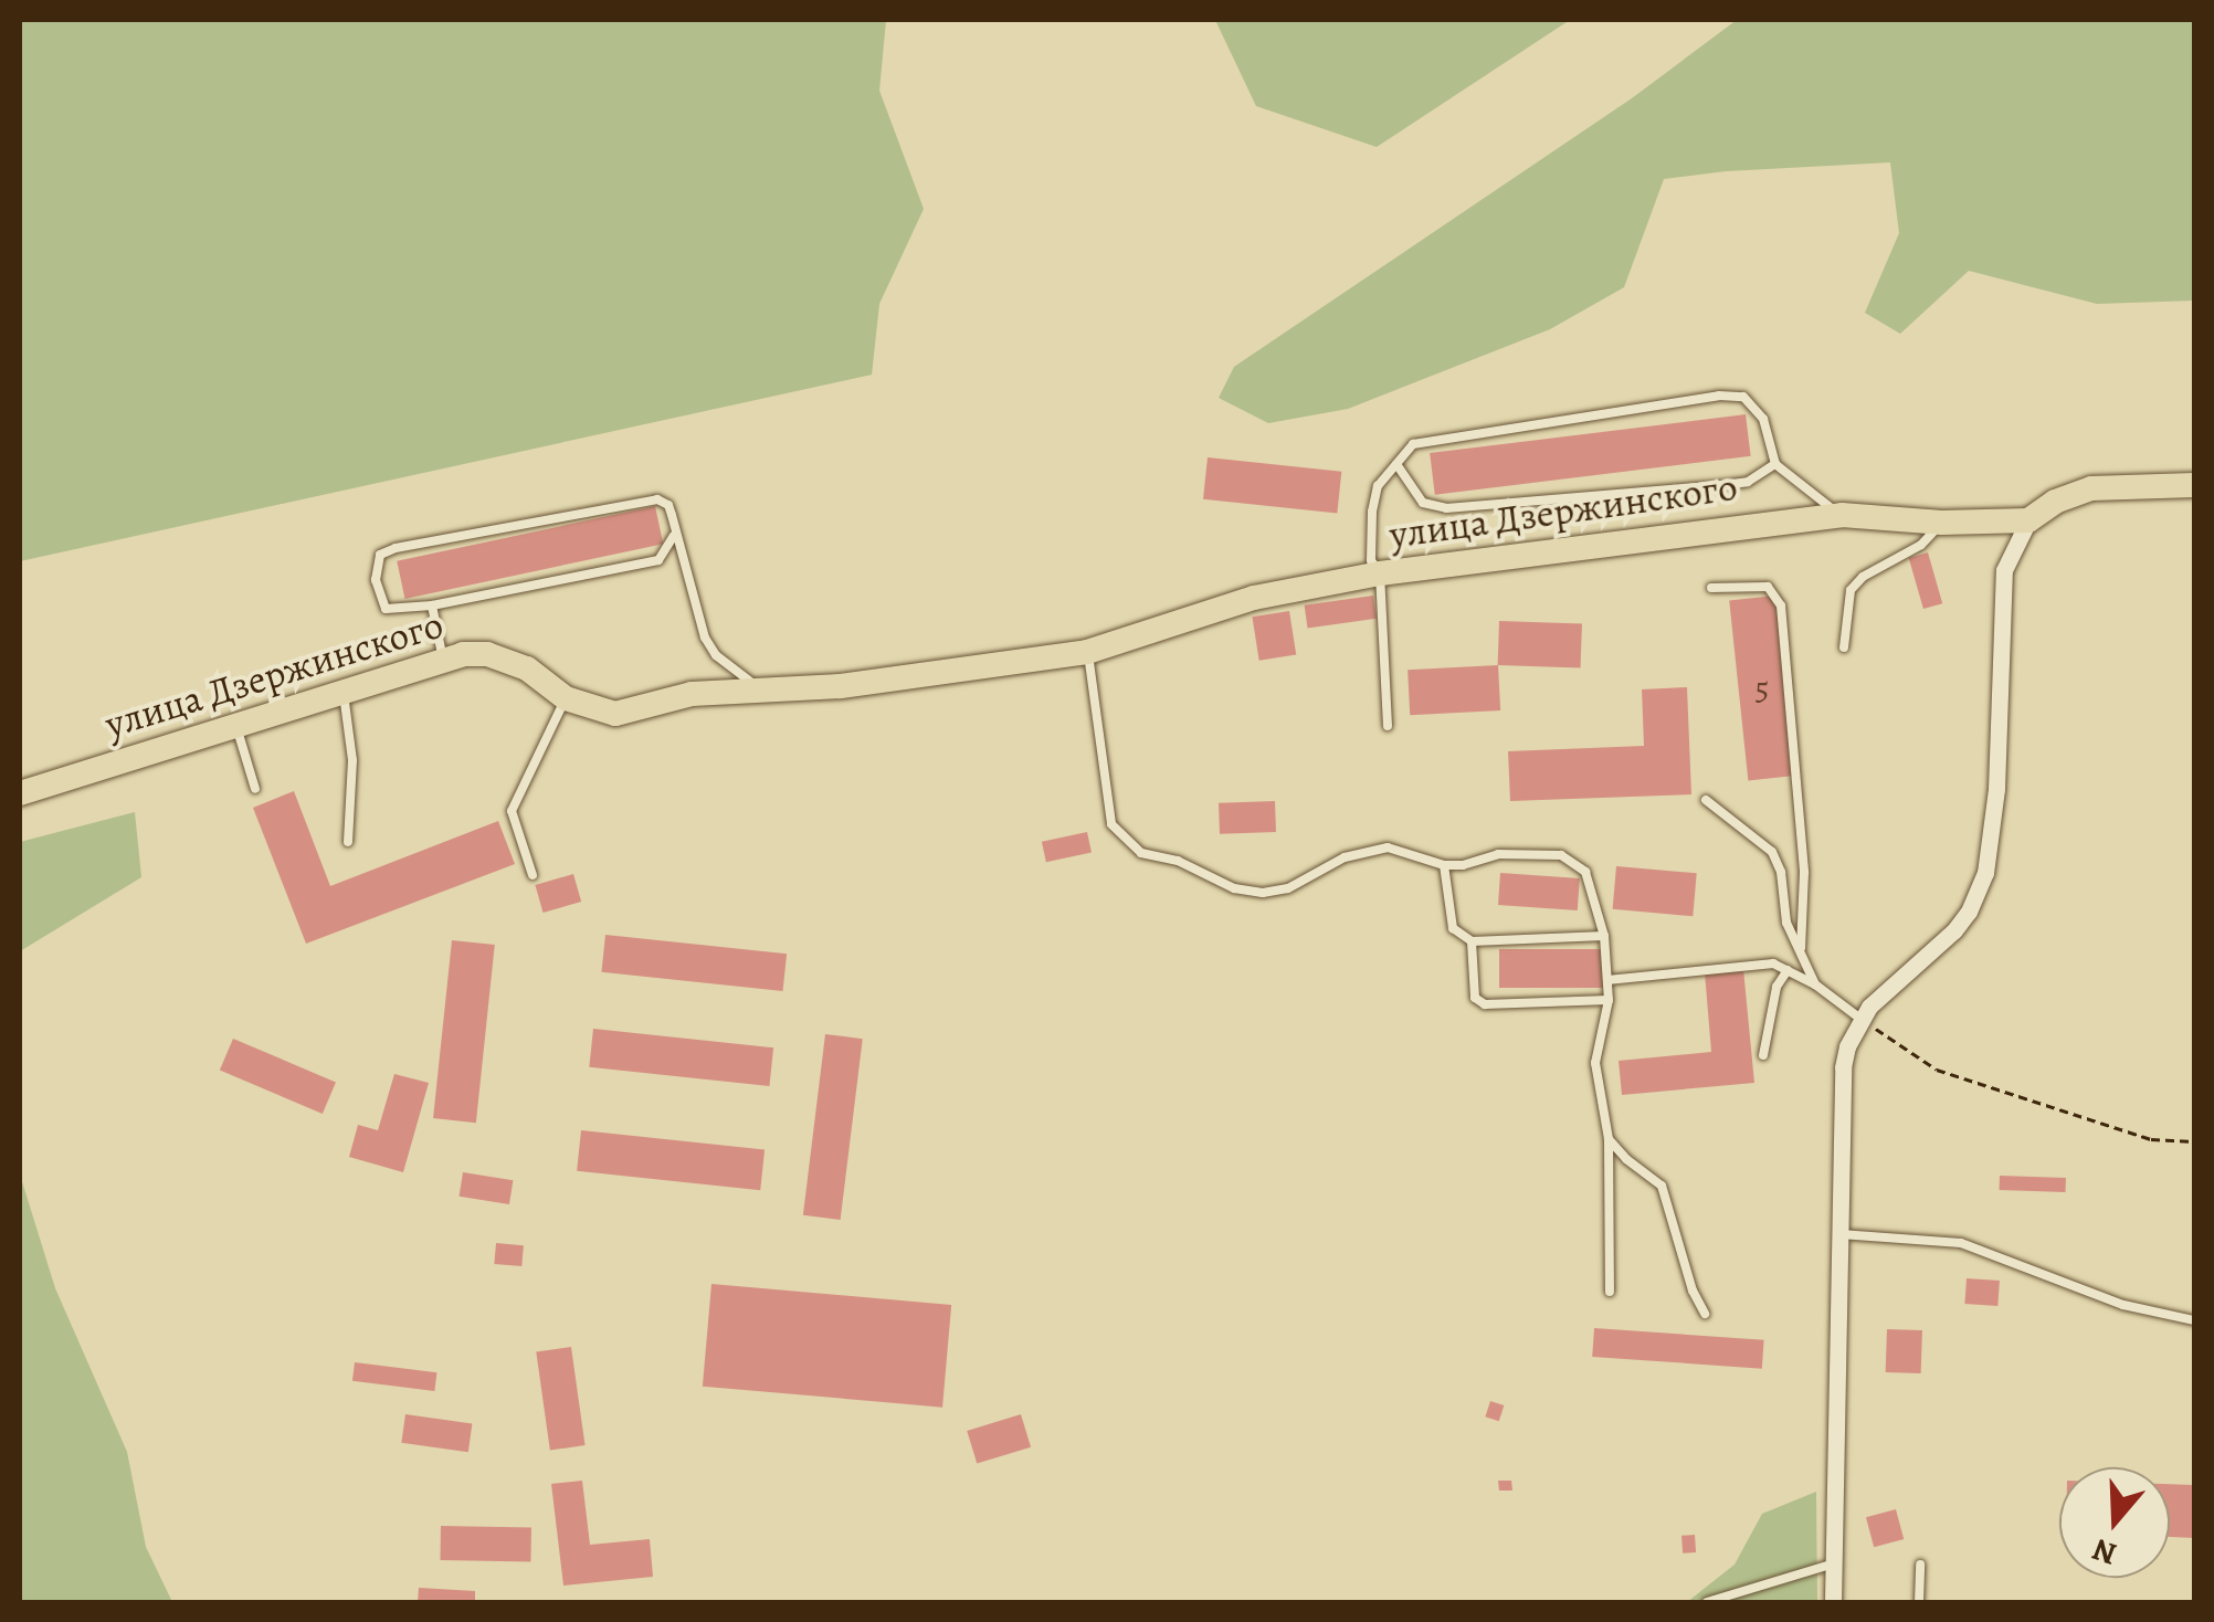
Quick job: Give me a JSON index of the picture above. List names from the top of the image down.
{
  "streets": {
    "main road": ["улица Дзержинского"]
  },
  "house_numbers": ["5"],
  "north": "bottom"
}
